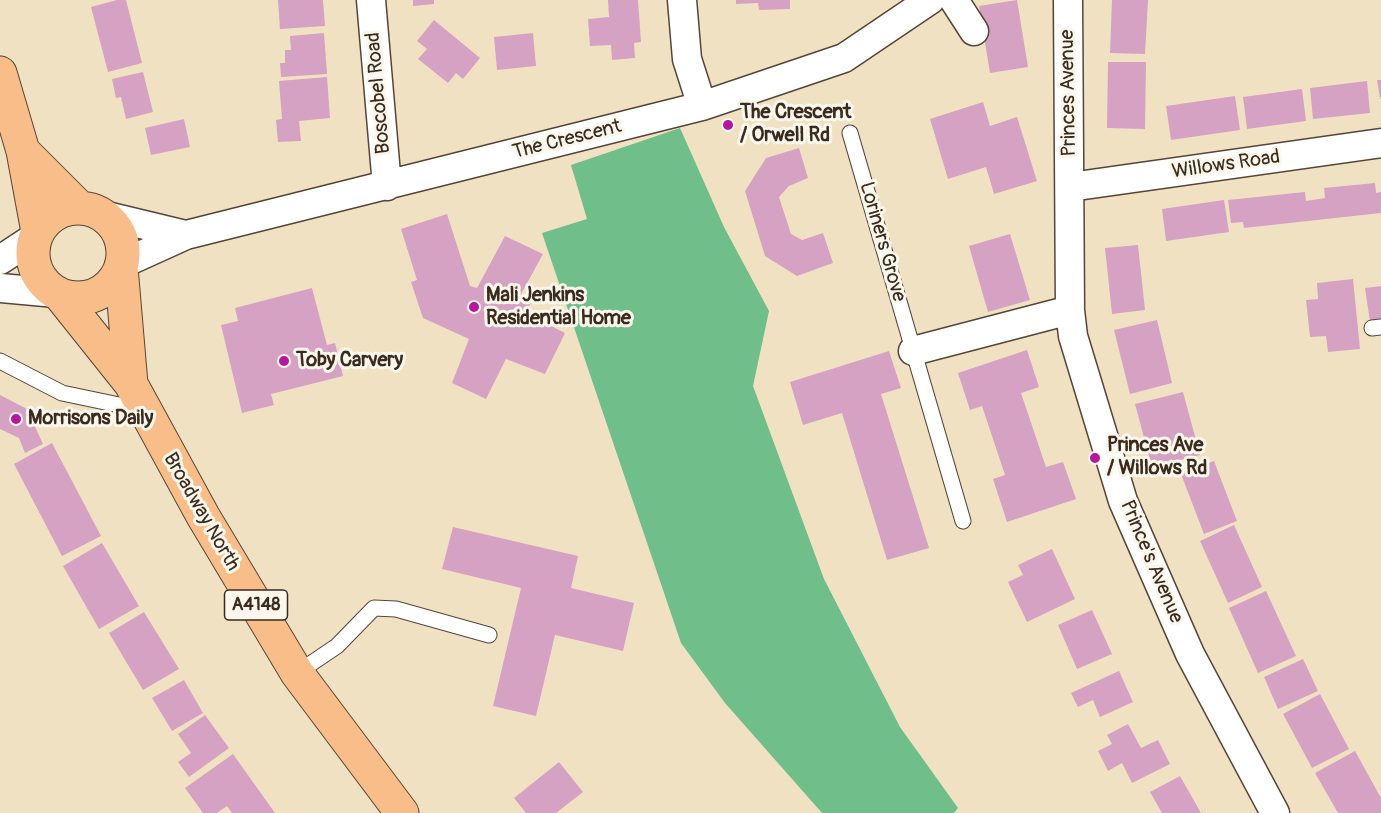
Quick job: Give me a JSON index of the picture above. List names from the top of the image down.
{
  "streets": {
    "highway": ["Broadway North", "A4148"],
    "street": [
      "Boscobel Road",
      "Princes Avenue",
      "The Crescent",
      "Willows Road",
      "Prince's Avenue"
    ],
    "lane": ["Loriners Grove"]
  },
  "crossings": [
    ["Boscobel Road", "The Crescent"],
    ["Princes Avenue", "Willows Road"],
    ["Princes Avenue", "Prince's Avenue"],
    ["The Crescent", "Broadway North"],
    ["Willows Road", "Prince's Avenue"]
  ],
  "places": [
    "The Crescent / Orwell Rd",
    "Mali Jenkins Residential Home",
    "Toby Carvery",
    "Morrisons Daily",
    "Princes Ave / Willows Rd"
  ]
}
